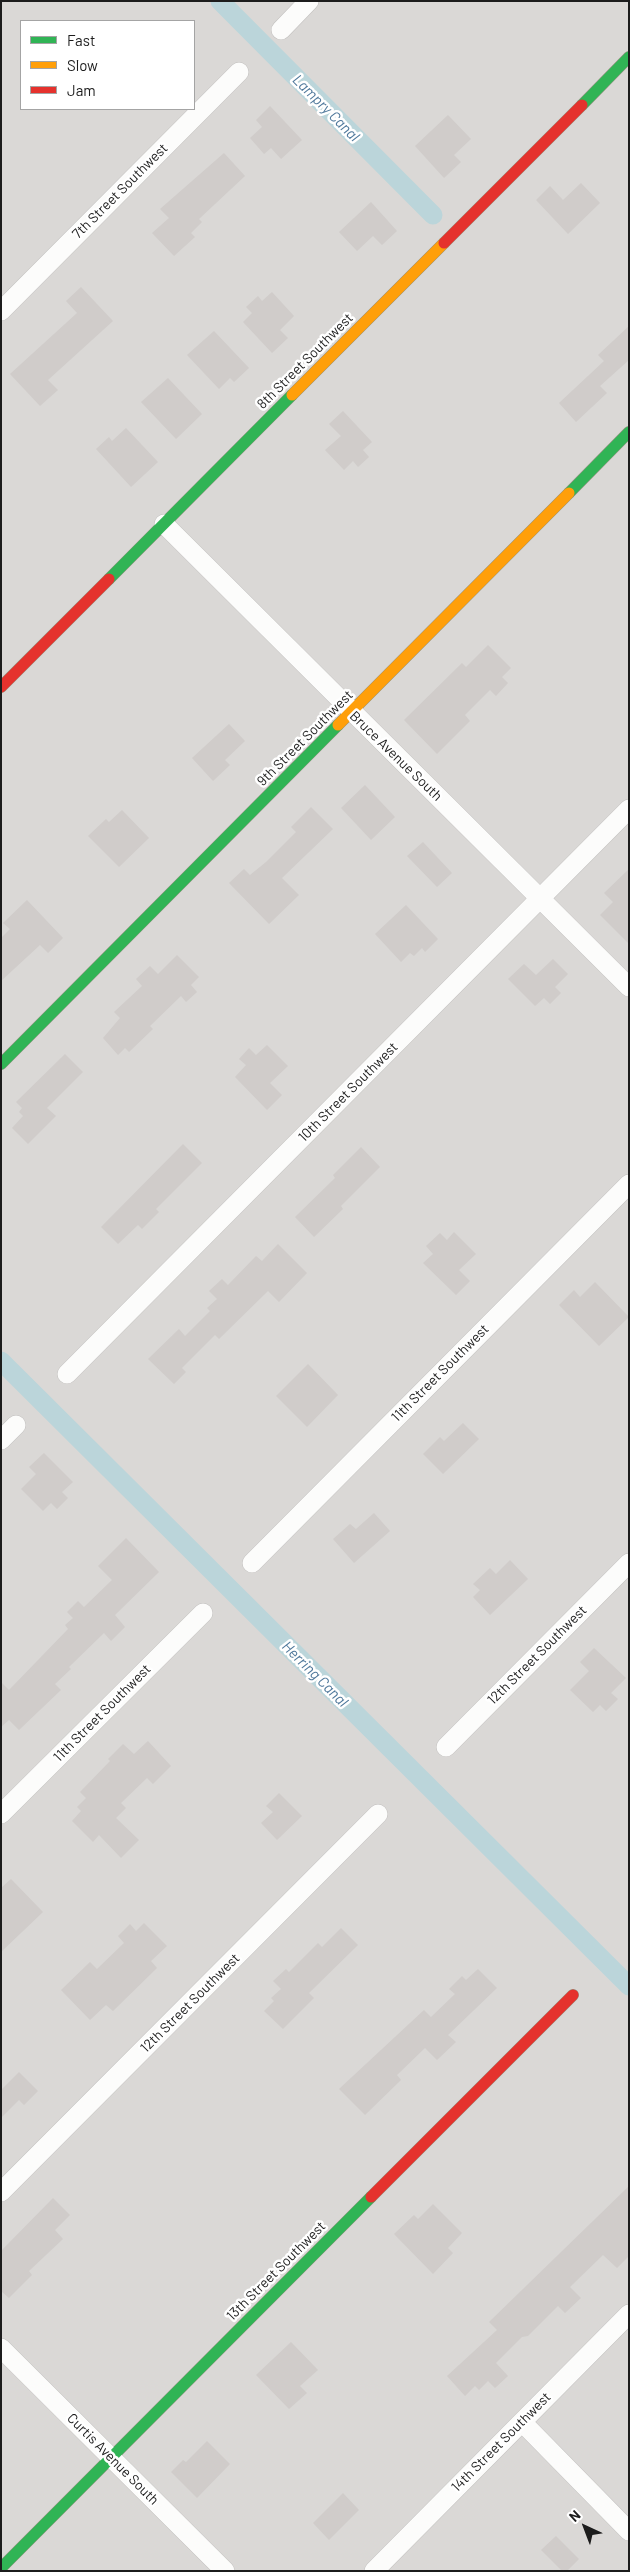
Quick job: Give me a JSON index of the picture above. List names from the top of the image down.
{
  "streets": {
    "street": [
      "7th Street Southwest",
      "8th Street Southwest",
      "9th Street Southwest",
      "Bruce Avenue South",
      "10th Street Southwest",
      "11th Street Southwest",
      "12th Street Southwest",
      "13th Street Southwest",
      "14th Street Southwest",
      "Curtis Avenue South"
    ]
  },
  "crossings": [
    ["8th Street Southwest", "Bruce Avenue South"],
    ["9th Street Southwest", "Bruce Avenue South"],
    ["Bruce Avenue South", "10th Street Southwest"],
    ["13th Street Southwest", "Curtis Avenue South"]
  ],
  "water": ["Lampry Canal", "Herring Canal"],
  "legend": ["Fast", "Slow", "Jam"],
  "north": "top left"
}
